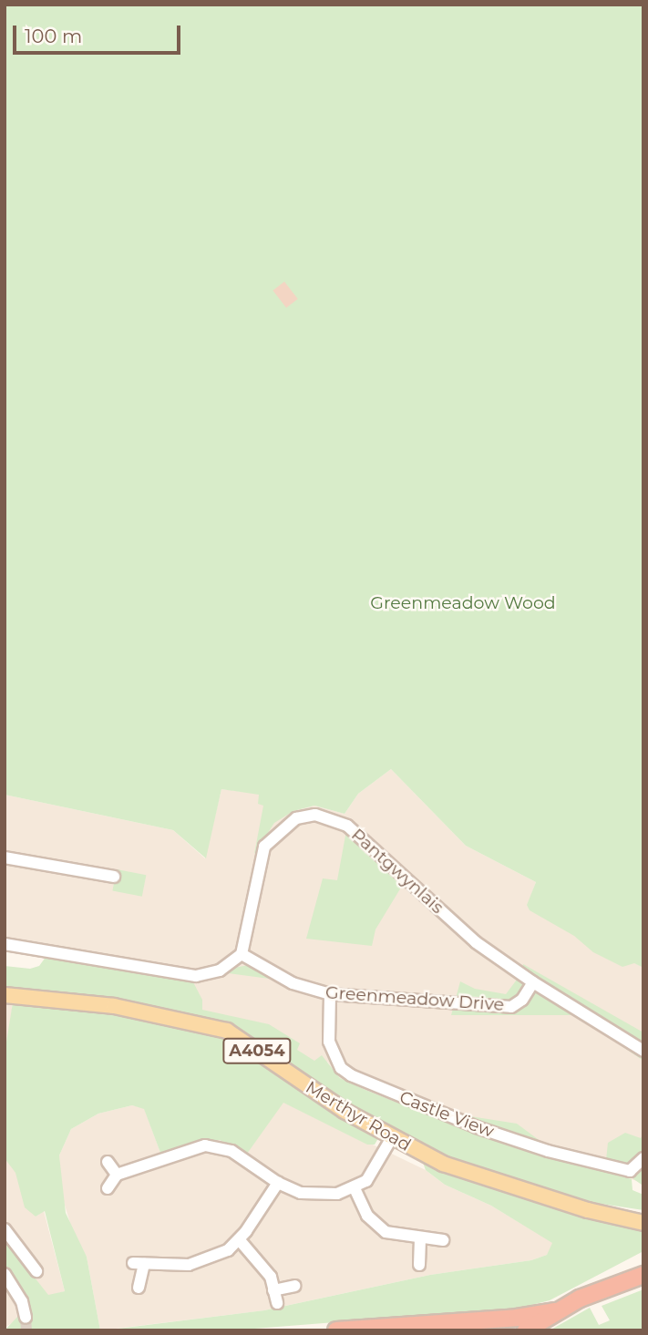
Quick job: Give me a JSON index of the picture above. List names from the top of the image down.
{
  "streets": {
    "main road": ["A4054", "Merthyr Road"],
    "street": ["Pantgwynlais", "Greenmeadow Drive", "Castle View"]
  },
  "crossings": [
    ["Pantgwynlais", "Greenmeadow Drive"],
    ["Greenmeadow Drive", "Castle View"]
  ],
  "parks": ["Greenmeadow Wood"],
  "scale_bar": "100 m"
}
